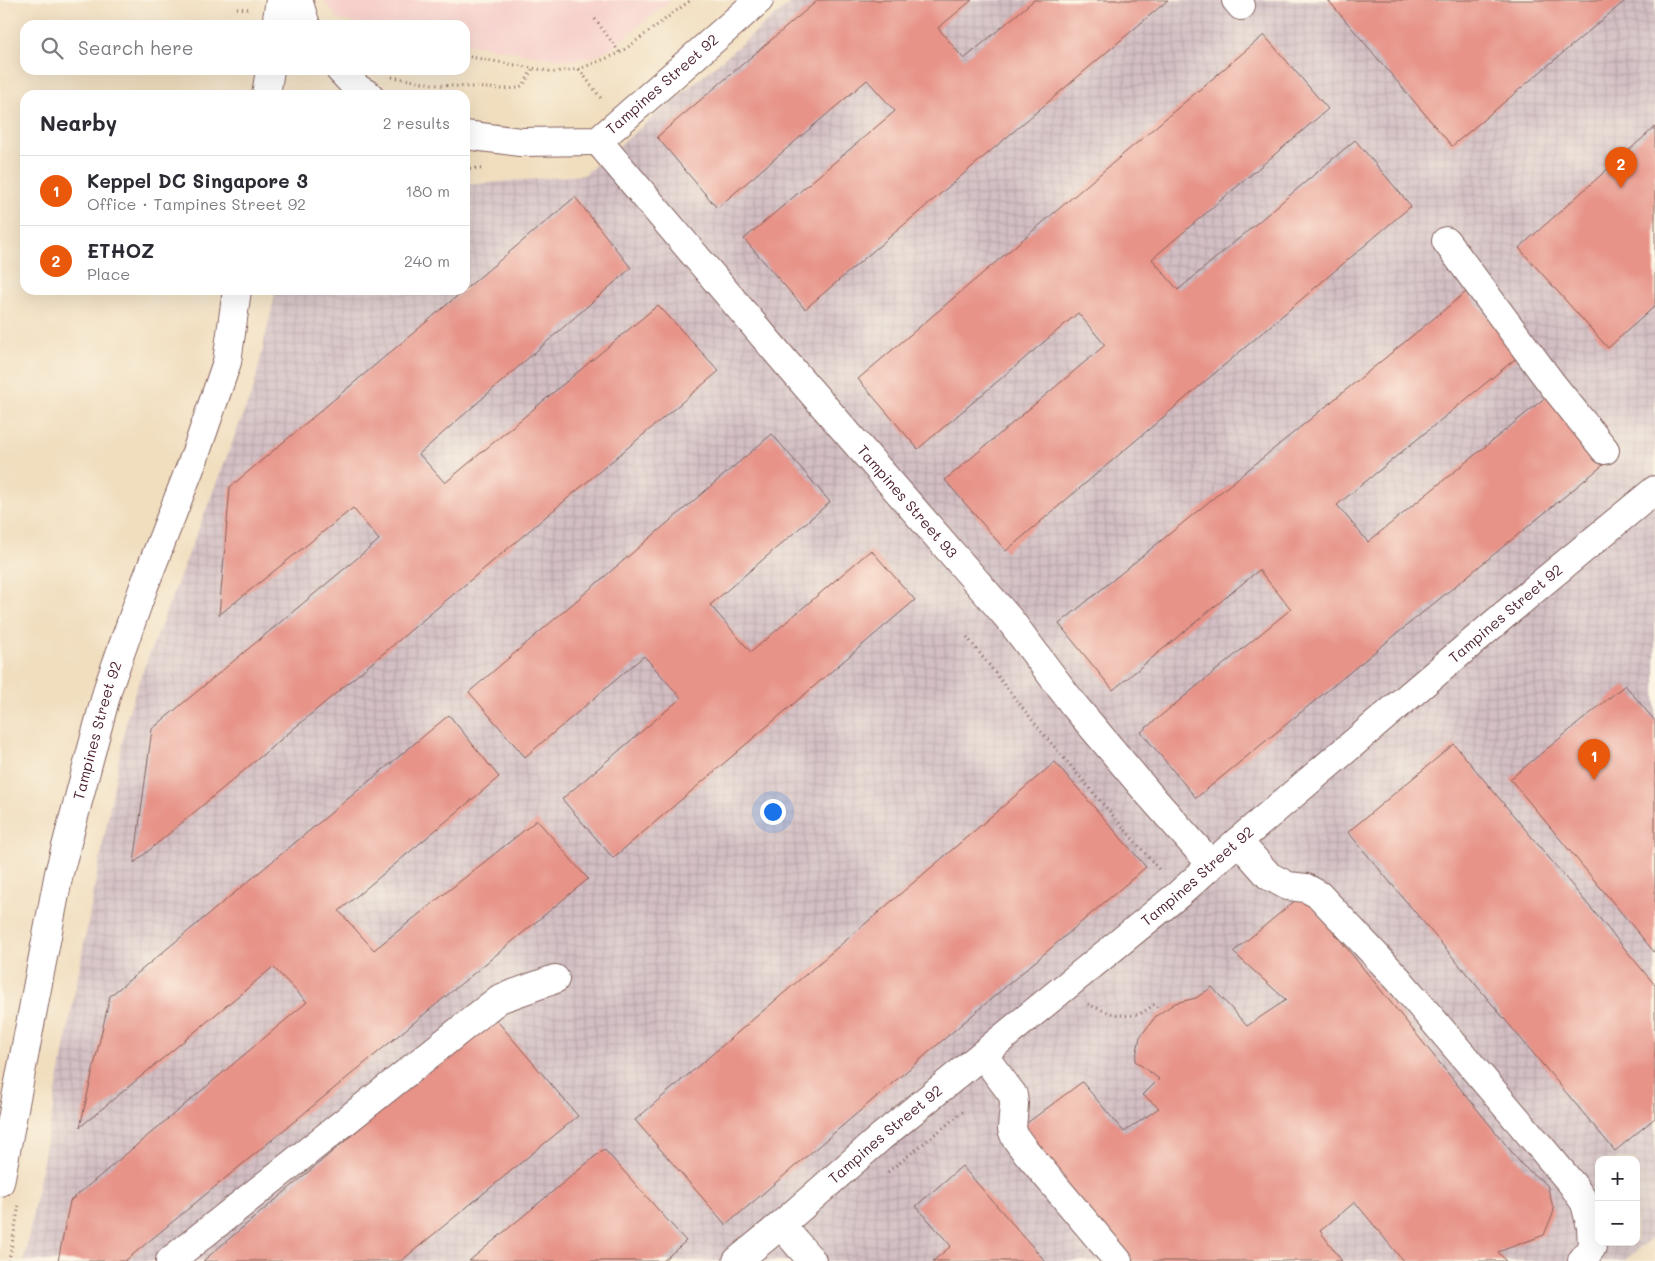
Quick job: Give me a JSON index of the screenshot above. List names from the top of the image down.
{
  "streets": {
    "street": ["Tampines Street 92", "Tampines Street 93"]
  },
  "crossings": [
    ["Tampines Street 92", "Tampines Street 93"]
  ],
  "page": {
    "search": "Search here",
    "heading": ["Nearby", "2 results"],
    "pins": ["2", "1"],
    "list": [
      {
        "mark": "1",
        "name": "Keppel DC Singapore 3",
        "note": "Office · Tampines Street 92",
        "value": "180 m"
      },
      {
        "mark": "2",
        "name": "ETHOZ",
        "note": "Place",
        "value": "240 m"
      }
    ],
    "map_buttons": ["+", "−"]
  }
}
